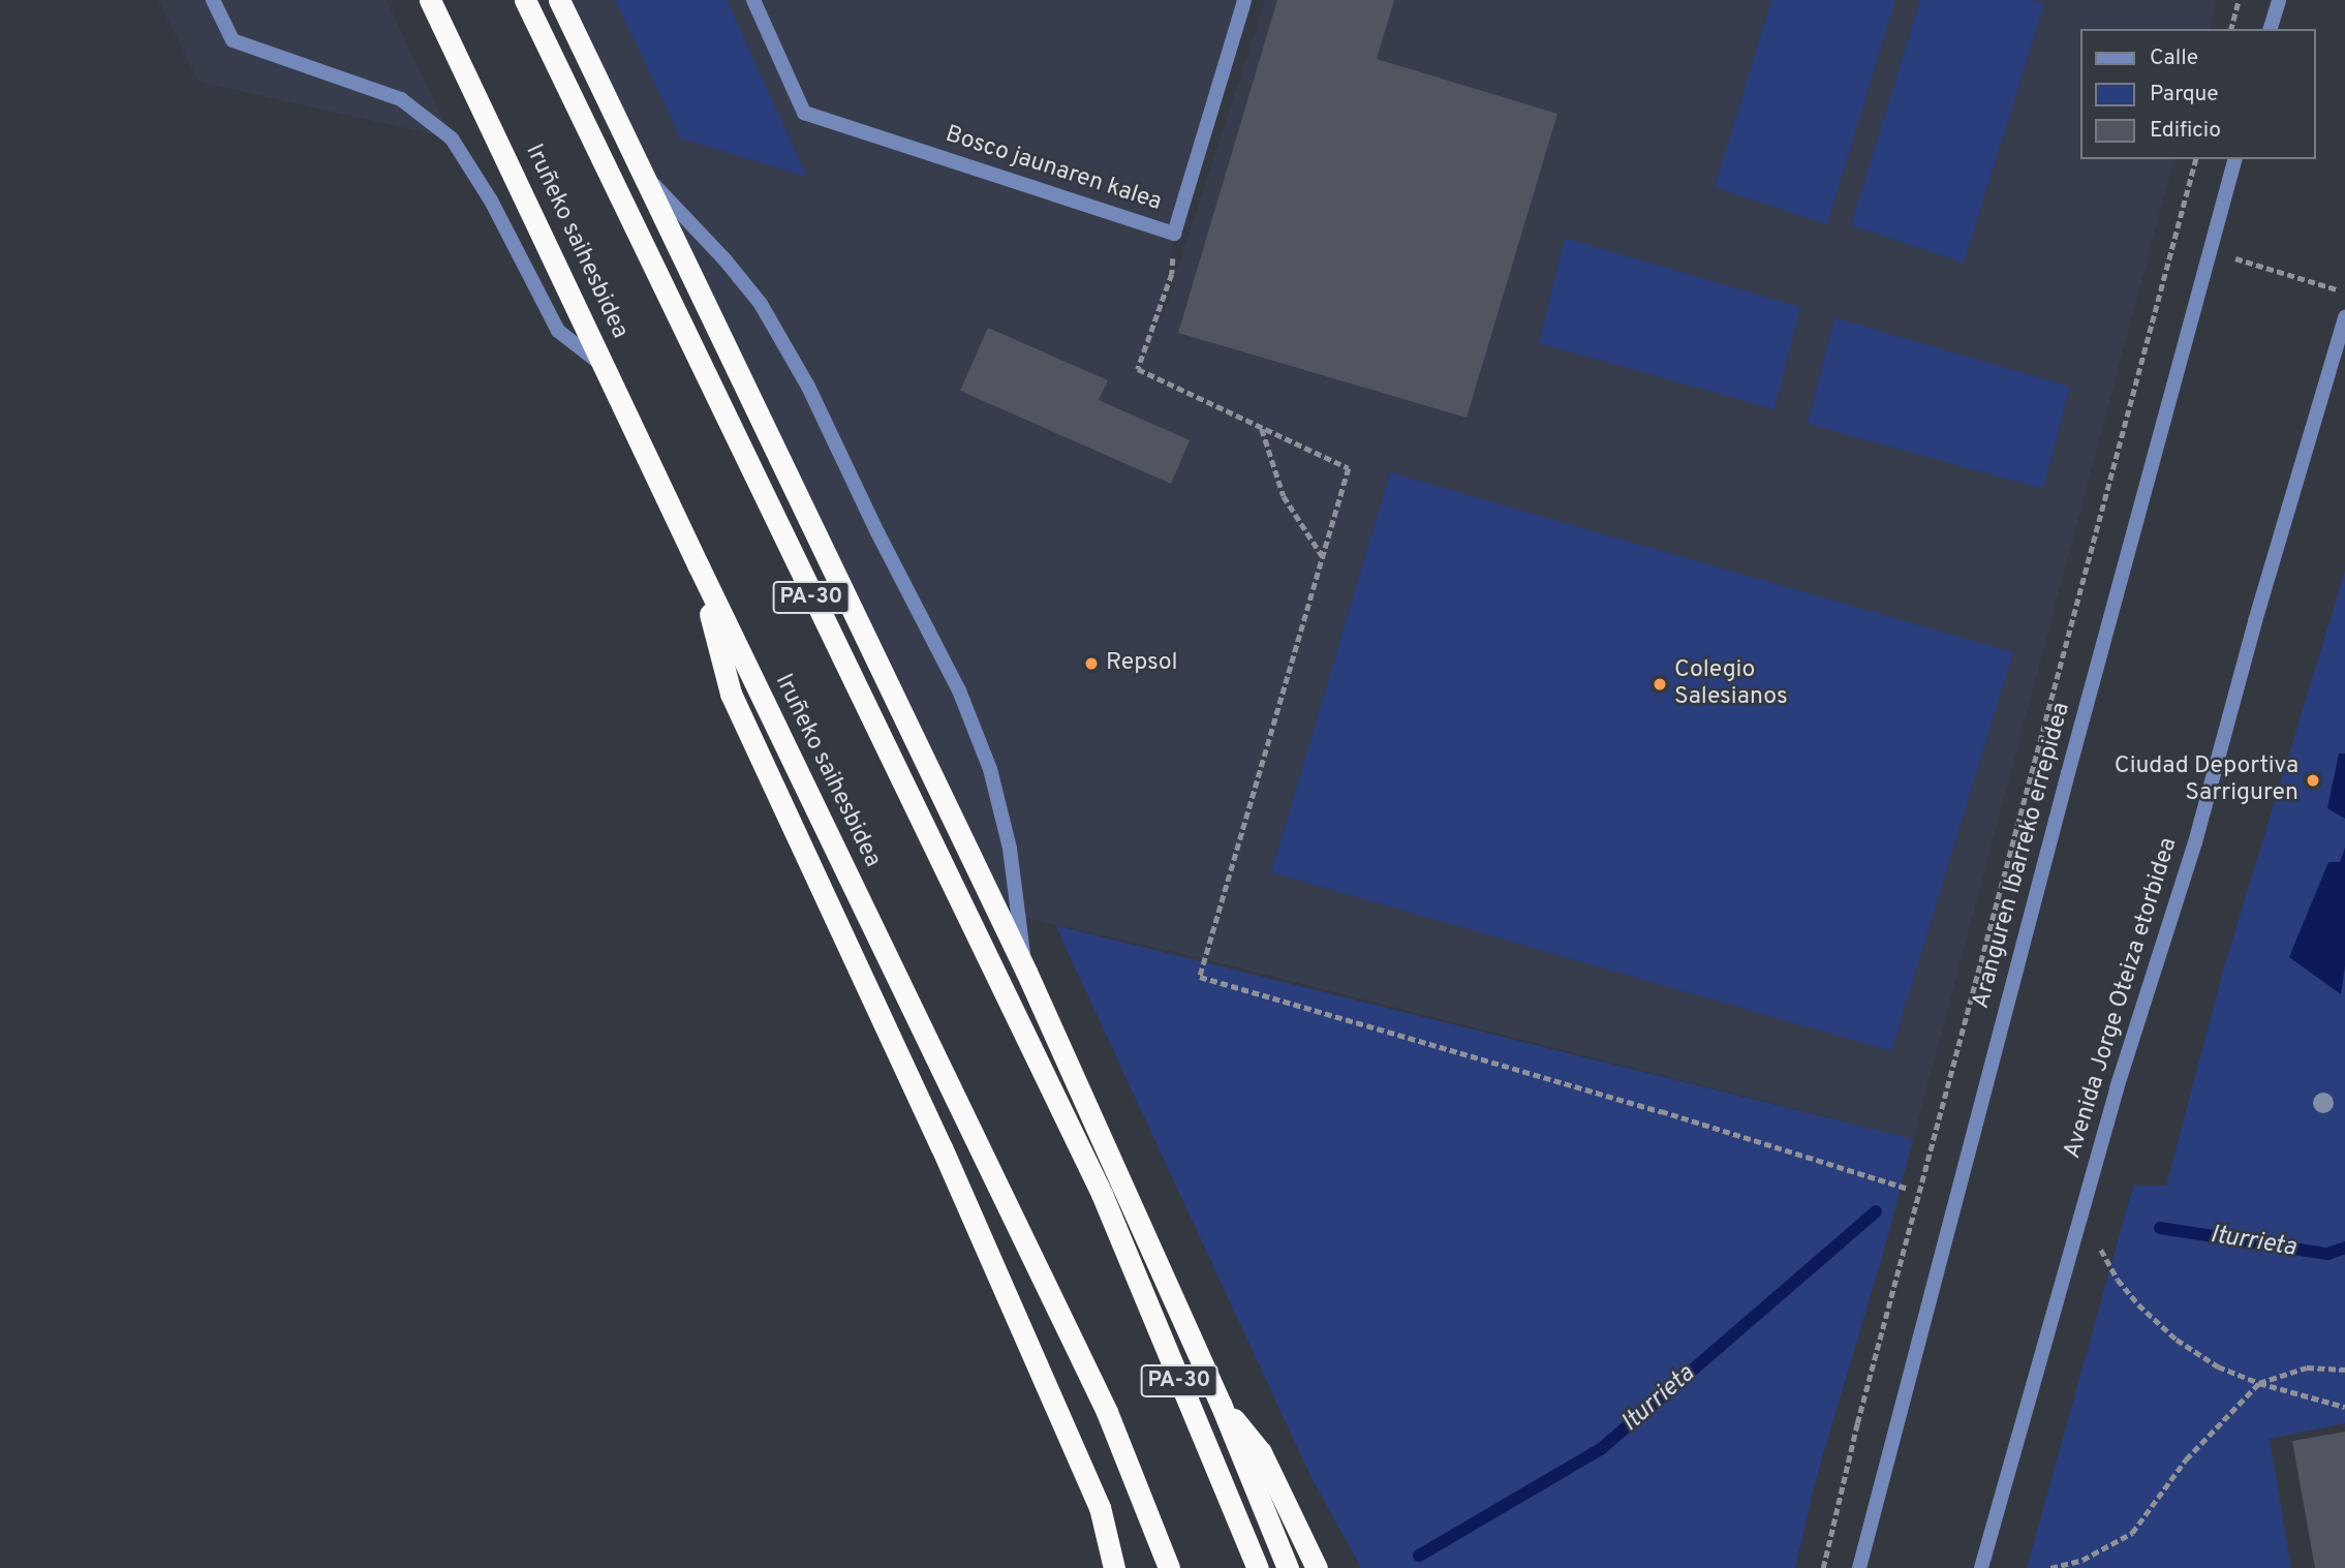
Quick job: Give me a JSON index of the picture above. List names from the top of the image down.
{
  "streets": {
    "highway": ["Iruñeko saihesbidea", "PA-30"],
    "street": ["Bosco jaunaren kalea", "Aranguren Ibarreko errepidea", "Avenida Jorge Oteiza etorbidea"]
  },
  "water": ["Iturrieta"],
  "places": ["Repsol", "Colegio Salesianos", "Ciudad Deportiva Sarriguren"],
  "legend": ["Calle", "Parque", "Edificio"]
}
